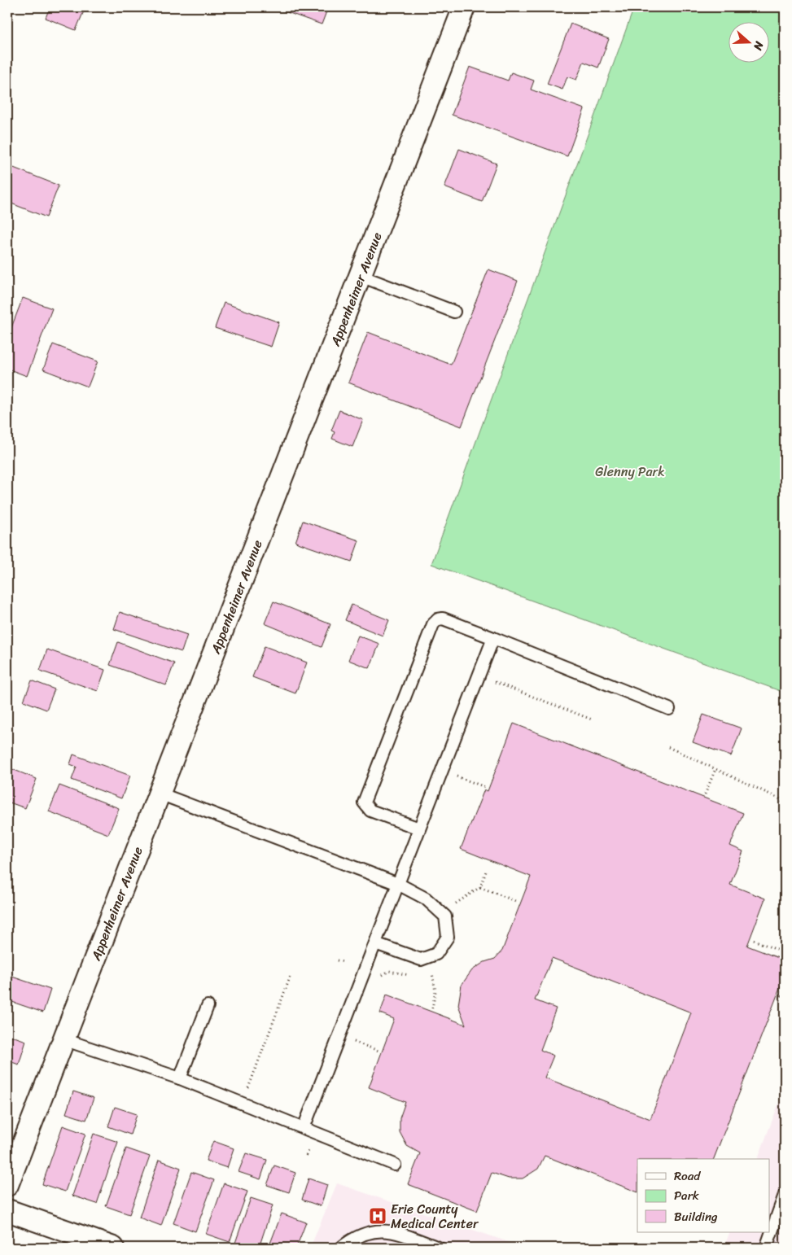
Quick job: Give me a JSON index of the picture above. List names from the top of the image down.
{
  "streets": {
    "street": ["Appenheimer Avenue"]
  },
  "parks": ["Glenny Park"],
  "places": {
    "hospital": ["Erie County Medical Center"]
  },
  "legend": ["Road", "Park", "Building"],
  "north": "right"
}
